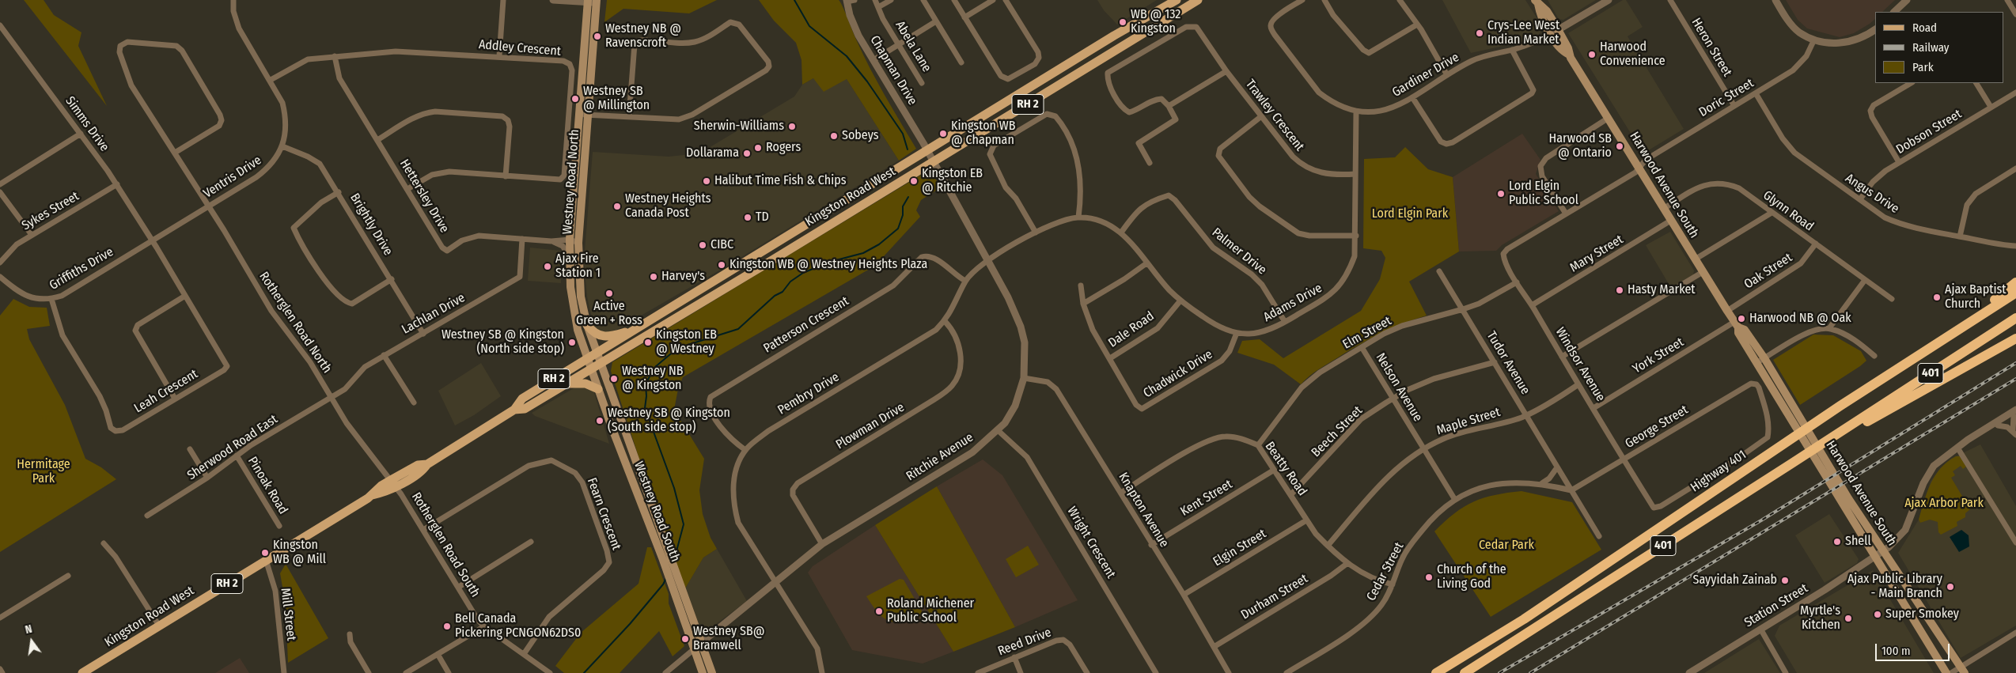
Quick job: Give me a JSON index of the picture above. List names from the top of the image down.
{
  "streets": {
    "highway": ["401", "Highway 401"],
    "main road": [
      "RH 2",
      "Westney Road North",
      "Harwood Avenue South",
      "Kingston Road West",
      "Westney Road South"
    ],
    "street": [
      "Abela Lane",
      "Heron Street",
      "Addley Crescent",
      "Chapman Drive",
      "Gardiner Drive",
      "Doric Street",
      "Trawley Crescent",
      "Simms Drive",
      "Dobson Street",
      "Ventris Drive",
      "Angus Drive",
      "Hettersley Drive",
      "Sykes Street",
      "Glynn Road",
      "Brightly Drive",
      "Palmer Drive",
      "Mary Street",
      "Griffiths Drive",
      "Oak Street",
      "Adams Drive",
      "Lachlan Drive",
      "Rotherglen Road North",
      "Patterson Crescent",
      "Dale Road",
      "Elm Street",
      "York Street",
      "Tudor Avenue",
      "Windsor Avenue",
      "Chadwick Drive",
      "Nelson Avenue",
      "Leah Crescent",
      "Pembry Drive",
      "Maple Street",
      "Plowman Drive",
      "George Street",
      "Beech Street",
      "Sherwood Road East",
      "Ritchie Avenue",
      "Beatty Road",
      "Pinoak Road",
      "Kent Street",
      "Knapton Avenue",
      "Fearn Crescent",
      "Wright Crescent",
      "Rotherglen Road South",
      "Elgin Street",
      "Cedar Street",
      "Durham Street",
      "Station Street",
      "Mill Street",
      "Reed Drive"
    ]
  },
  "crossings": [
    ["Heron Street", "Doric Street"],
    ["Addley Crescent", "Ventris Drive"],
    ["Addley Crescent", "Hettersley Drive"],
    ["Chapman Drive", "Kingston Road West"],
    ["Chapman Drive", "Ritchie Avenue"],
    ["Gardiner Drive", "Harwood Avenue South"],
    ["Gardiner Drive", "Adams Drive"],
    ["Doric Street", "Harwood Avenue South"],
    ["Doric Street", "Angus Drive"],
    ["Doric Street", "Windsor Avenue"],
    ["Trawley Crescent", "Adams Drive"],
    ["Simms Drive", "Ventris Drive"],
    ["Simms Drive", "Sykes Street"],
    ["Simms Drive", "Griffiths Drive"],
    ["Simms Drive", "Leah Crescent"],
    ["Dobson Street", "Angus Drive"],
    ["Ventris Drive", "Brightly Drive"],
    ["Ventris Drive", "Griffiths Drive"],
    ["Ventris Drive", "Rotherglen Road North"],
    ["Ventris Drive", "Leah Crescent"],
    ["Westney Road North", "Hettersley Drive"],
    ["Westney Road North", "Kingston Road West"],
    ["Westney Road North", "Westney Road South"],
    ["Harwood Avenue South", "Glynn Road"],
    ["Harwood Avenue South", "Mary Street"],
    ["Harwood Avenue South", "Oak Street"],
    ["Harwood Avenue South", "York Street"],
    ["Harwood Avenue South", "Station Street"],
    ["Hettersley Drive", "Lachlan Drive"],
    ["Kingston Road West", "Rotherglen Road North"],
    ["Kingston Road West", "Ritchie Avenue"],
    ["Kingston Road West", "Westney Road South"],
    ["Kingston Road West", "Rotherglen Road South"],
    ["Kingston Road West", "Mill Street"],
    ["Glynn Road", "Oak Street"],
    ["Brightly Drive", "Lachlan Drive"],
    ["Palmer Drive", "Adams Drive"],
    ["Mary Street", "Windsor Avenue"],
    ["Griffiths Drive", "Leah Crescent"],
    ["Adams Drive", "Dale Road"],
    ["Adams Drive", "Chadwick Drive"],
    ["Adams Drive", "Pembry Drive"],
    ["Adams Drive", "Ritchie Avenue"],
    ["Lachlan Drive", "Rotherglen Road North"],
    ["Lachlan Drive", "Sherwood Road East"],
    ["Rotherglen Road North", "Sherwood Road East"],
    ["Rotherglen Road North", "Rotherglen Road South"],
    ["Patterson Crescent", "Pembry Drive"],
    ["Dale Road", "Chadwick Drive"],
    ["Elm Street", "Tudor Avenue"],
    ["Elm Street", "Windsor Avenue"],
    ["Elm Street", "Nelson Avenue"],
    ["Elm Street", "Beatty Road"],
    ["York Street", "Windsor Avenue"],
    ["Tudor Avenue", "Maple Street"],
    ["Tudor Avenue", "George Street"],
    ["Tudor Avenue", "Beech Street"],
    ["Tudor Avenue", "Cedar Street"],
    ["Windsor Avenue", "Maple Street"],
    ["Windsor Avenue", "George Street"],
    ["Nelson Avenue", "Maple Street"],
    ["Nelson Avenue", "Beech Street"],
    ["Nelson Avenue", "Cedar Street"],
    ["Pembry Drive", "Plowman Drive"],
    ["Pembry Drive", "Ritchie Avenue"],
    ["Maple Street", "Beatty Road"],
    ["Plowman Drive", "Ritchie Avenue"],
    ["George Street", "Cedar Street"],
    ["Beech Street", "Beatty Road"],
    ["Sherwood Road East", "Pinoak Road"],
    ["Ritchie Avenue", "Knapton Avenue"],
    ["Ritchie Avenue", "Westney Road South"],
    ["Ritchie Avenue", "Wright Crescent"],
    ["Beatty Road", "Kent Street"],
    ["Beatty Road", "Knapton Avenue"],
    ["Beatty Road", "Elgin Street"],
    ["Beatty Road", "Cedar Street"],
    ["Beatty Road", "Durham Street"],
    ["Kent Street", "Knapton Avenue"],
    ["Knapton Avenue", "Elgin Street"],
    ["Knapton Avenue", "Durham Street"],
    ["Fearn Crescent", "Rotherglen Road South"]
  ],
  "parks": [
    "Lord Elgin Park",
    "Hermitage Park",
    "Ajax Arbor Park",
    "Cedar Park"
  ],
  "places": [
    "WB @ 132 Kingston",
    "Crys-Lee West Indian Market",
    "Westney NB @ Ravenscroft",
    "Harwood Convenience",
    "Westney SB @ Millington",
    "Sherwin-Williams",
    "Kingston WB @ Chapman",
    "Sobeys",
    "Harwood SB @ Ontario",
    "Rogers",
    "Dollarama",
    "Halibut Time Fish & Chips",
    "Kingston EB @ Ritchie",
    "Lord Elgin Public School",
    "Westney Heights Canada Post",
    "TD",
    "CIBC",
    "Kingston WB @ Westney Heights Plaza",
    "Ajax Fire Station 1",
    "Harvey's",
    "Hasty Market",
    "Active Green + Ross",
    "Ajax Baptist Church",
    "Harwood NB @ Oak",
    "Westney SB @ Kingston (North side stop)",
    "Kingston EB @ Westney",
    "Westney NB @ Kingston",
    "Westney SB @ Kingston (South side stop)",
    "Shell",
    "Kingston WB @ Mill",
    "Church of the Living God",
    "Sayyidah Zainab",
    "Ajax Public Library - Main Branch",
    "Roland Michener Public School",
    "Super Smokey",
    "Myrtle's Kitchen",
    "Bell Canada Pickering PCNGON62DS0",
    "Westney SB@ Bramwell"
  ],
  "legend": ["Road", "Railway", "Park"],
  "scale_bar": "100 m",
  "north": "top"
}
